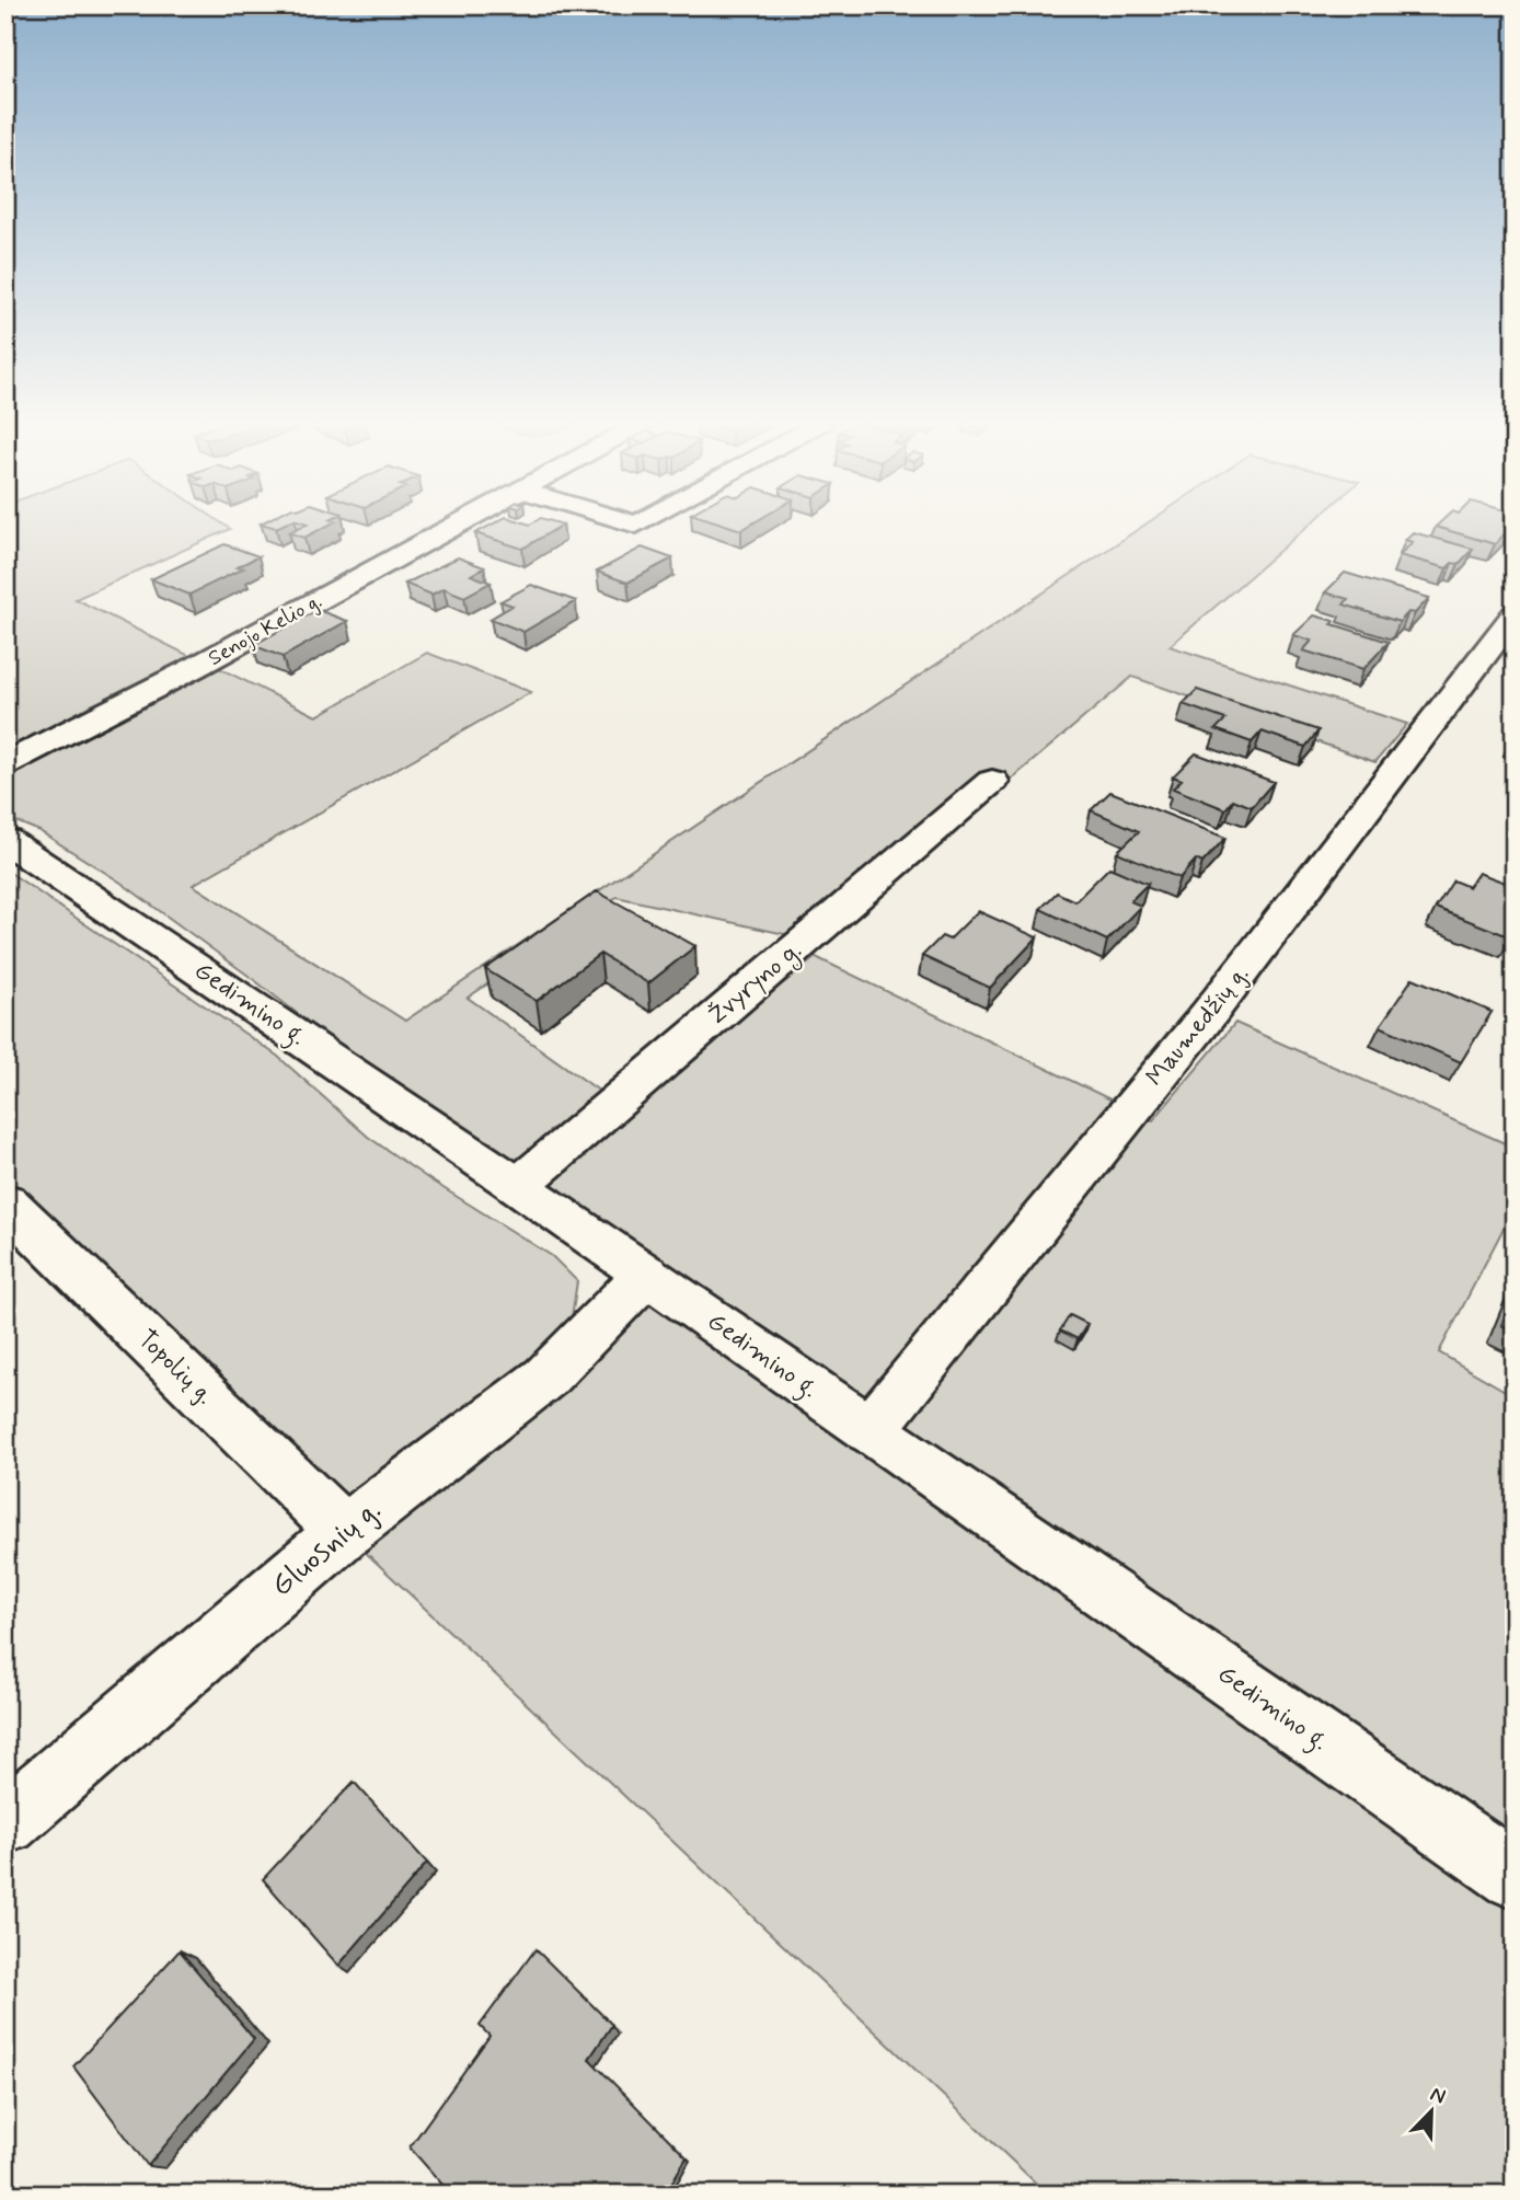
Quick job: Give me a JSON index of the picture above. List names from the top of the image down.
{
  "streets": {
    "street": [
      "Senojo Kelio g.",
      "Žvyryno g.",
      "Gedimino g.",
      "Maumedžių g.",
      "Topolių g.",
      "Gluosnių g."
    ]
  },
  "crossings": [
    ["Žvyryno g.", "Gedimino g."],
    ["Gedimino g.", "Maumedžių g."],
    ["Gedimino g.", "Gluosnių g."],
    ["Topolių g.", "Gluosnių g."]
  ],
  "north": "top right"
}
